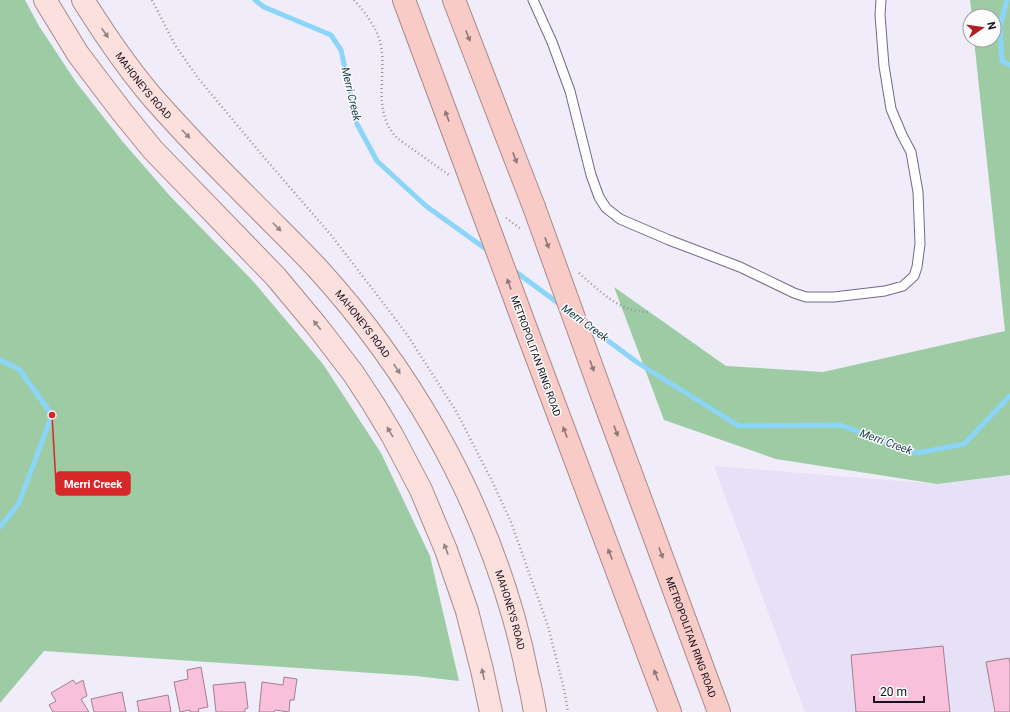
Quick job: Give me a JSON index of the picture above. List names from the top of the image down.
{
  "streets": {
    "highway": ["METROPOLITAN RING ROAD"],
    "main road": ["MAHONEYS ROAD"]
  },
  "water": ["Merri Creek"],
  "places": ["Merri Creek"],
  "scale_bar": "20 m",
  "north": "right"
}
